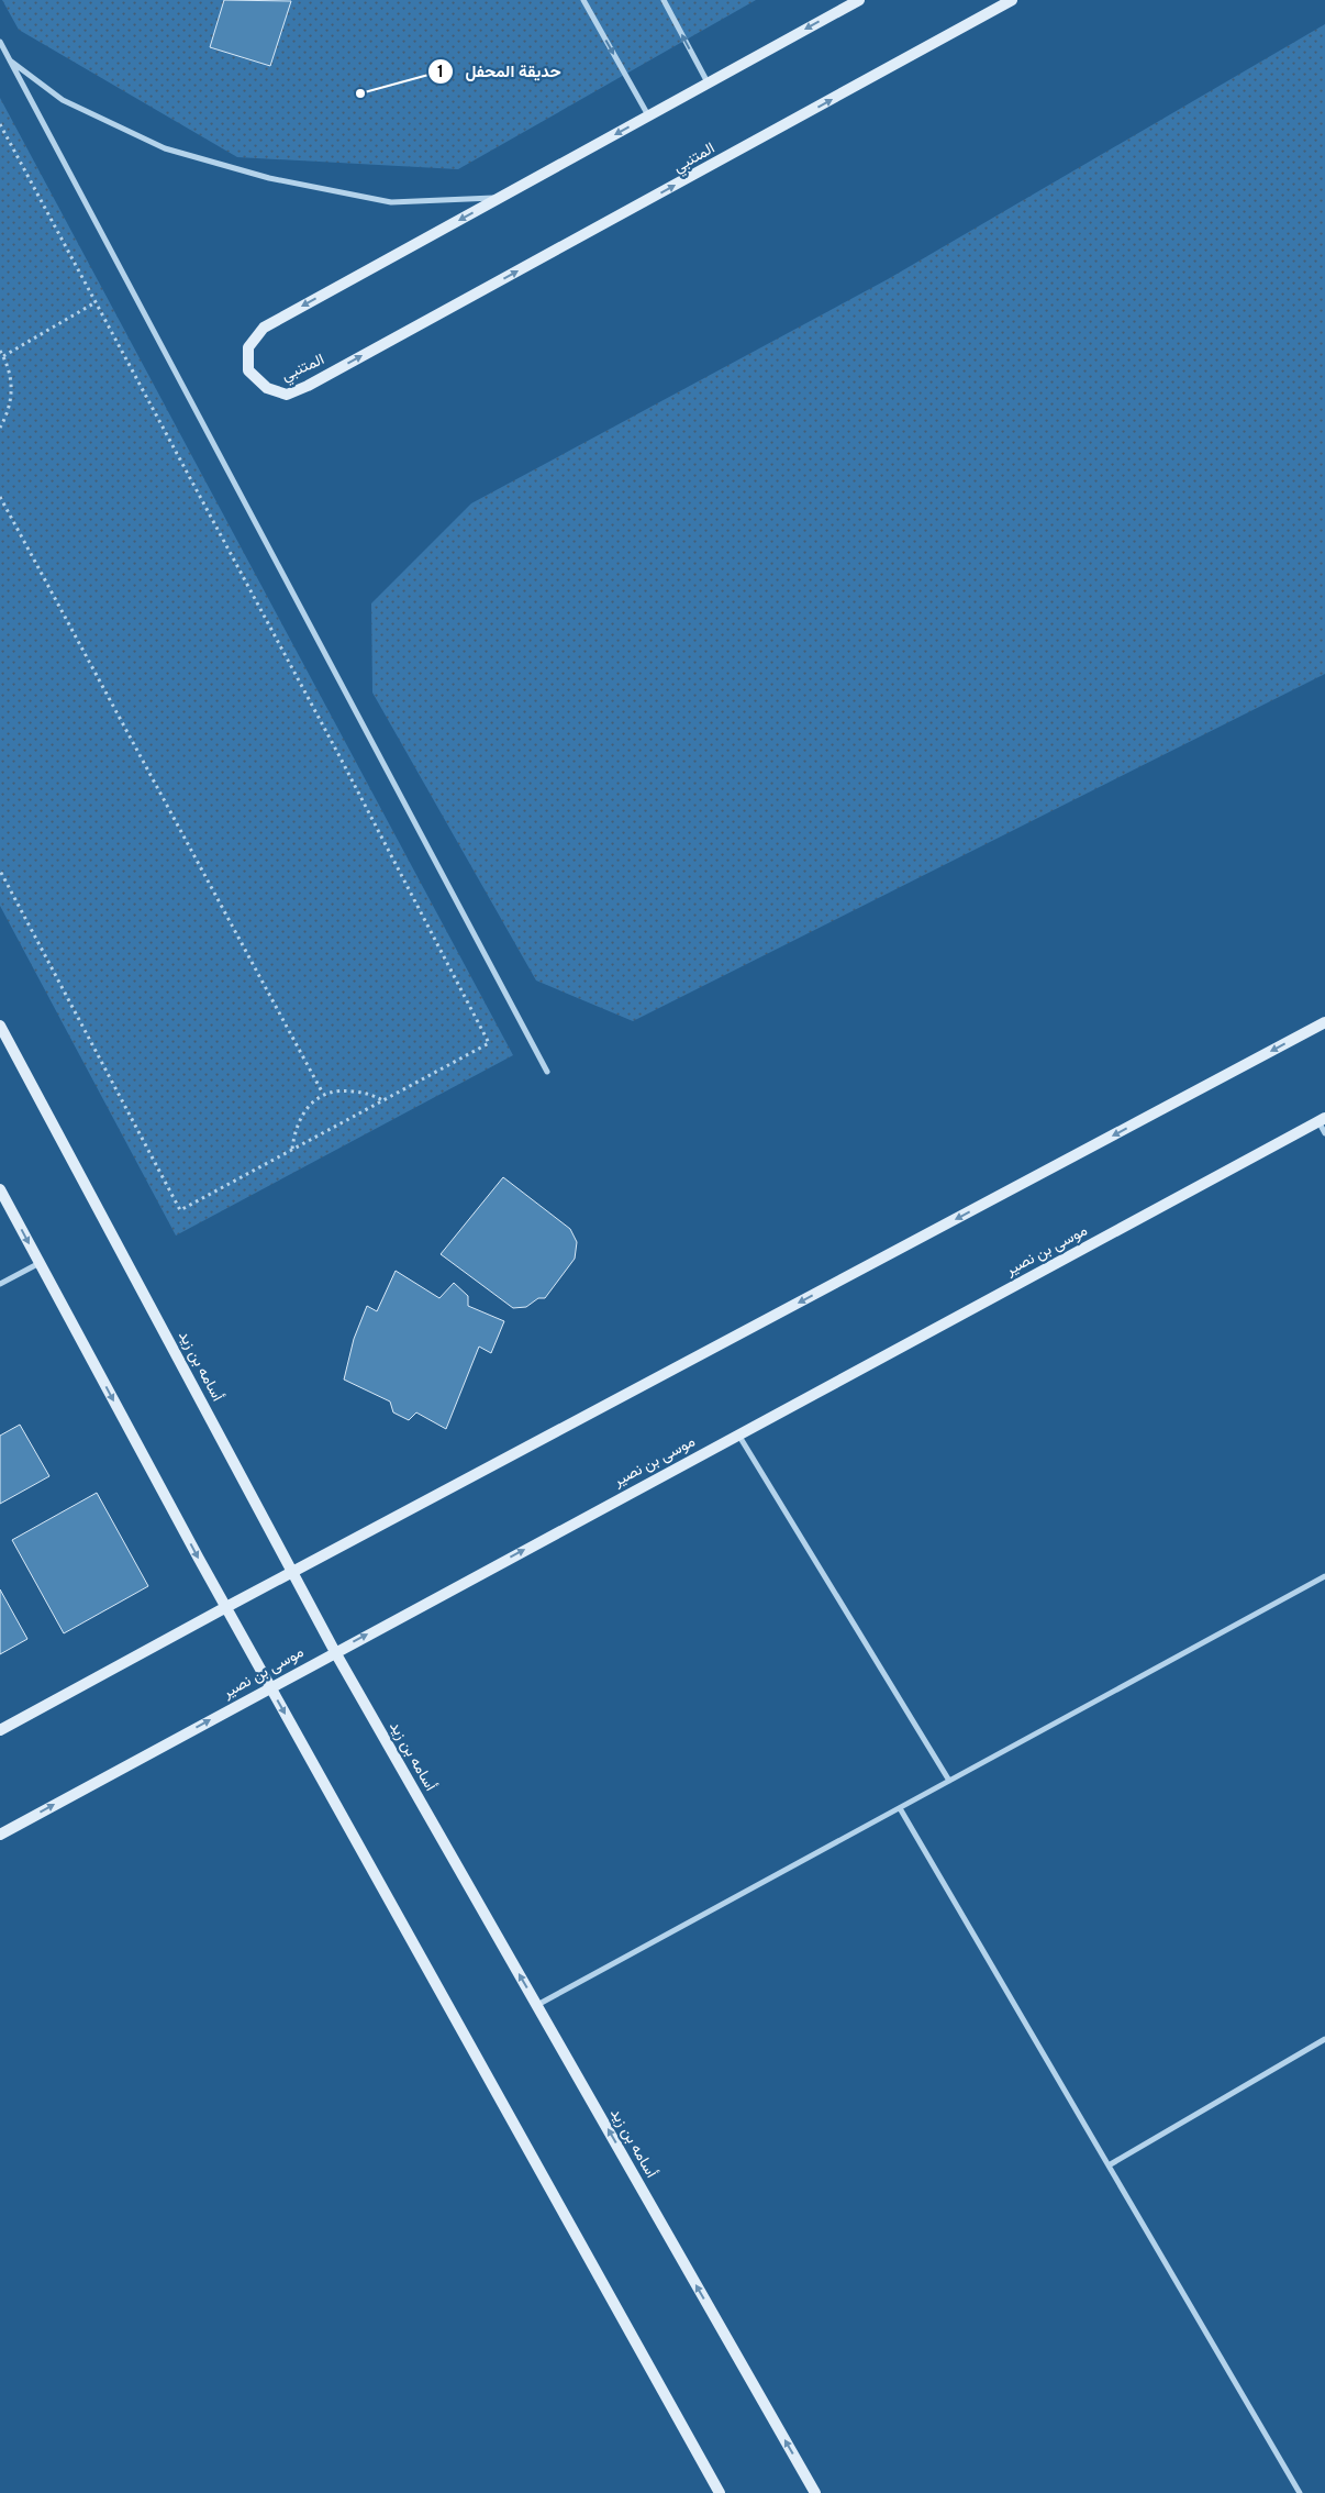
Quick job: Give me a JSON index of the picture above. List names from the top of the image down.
{
  "streets": {
    "street": ["المتنبي", "موسى بن نصير", "أسامه بن زيد"]
  },
  "crossings": [
    ["موسى بن نصير", "أسامه بن زيد"]
  ],
  "places": ["حديقة المحفل"]
}
